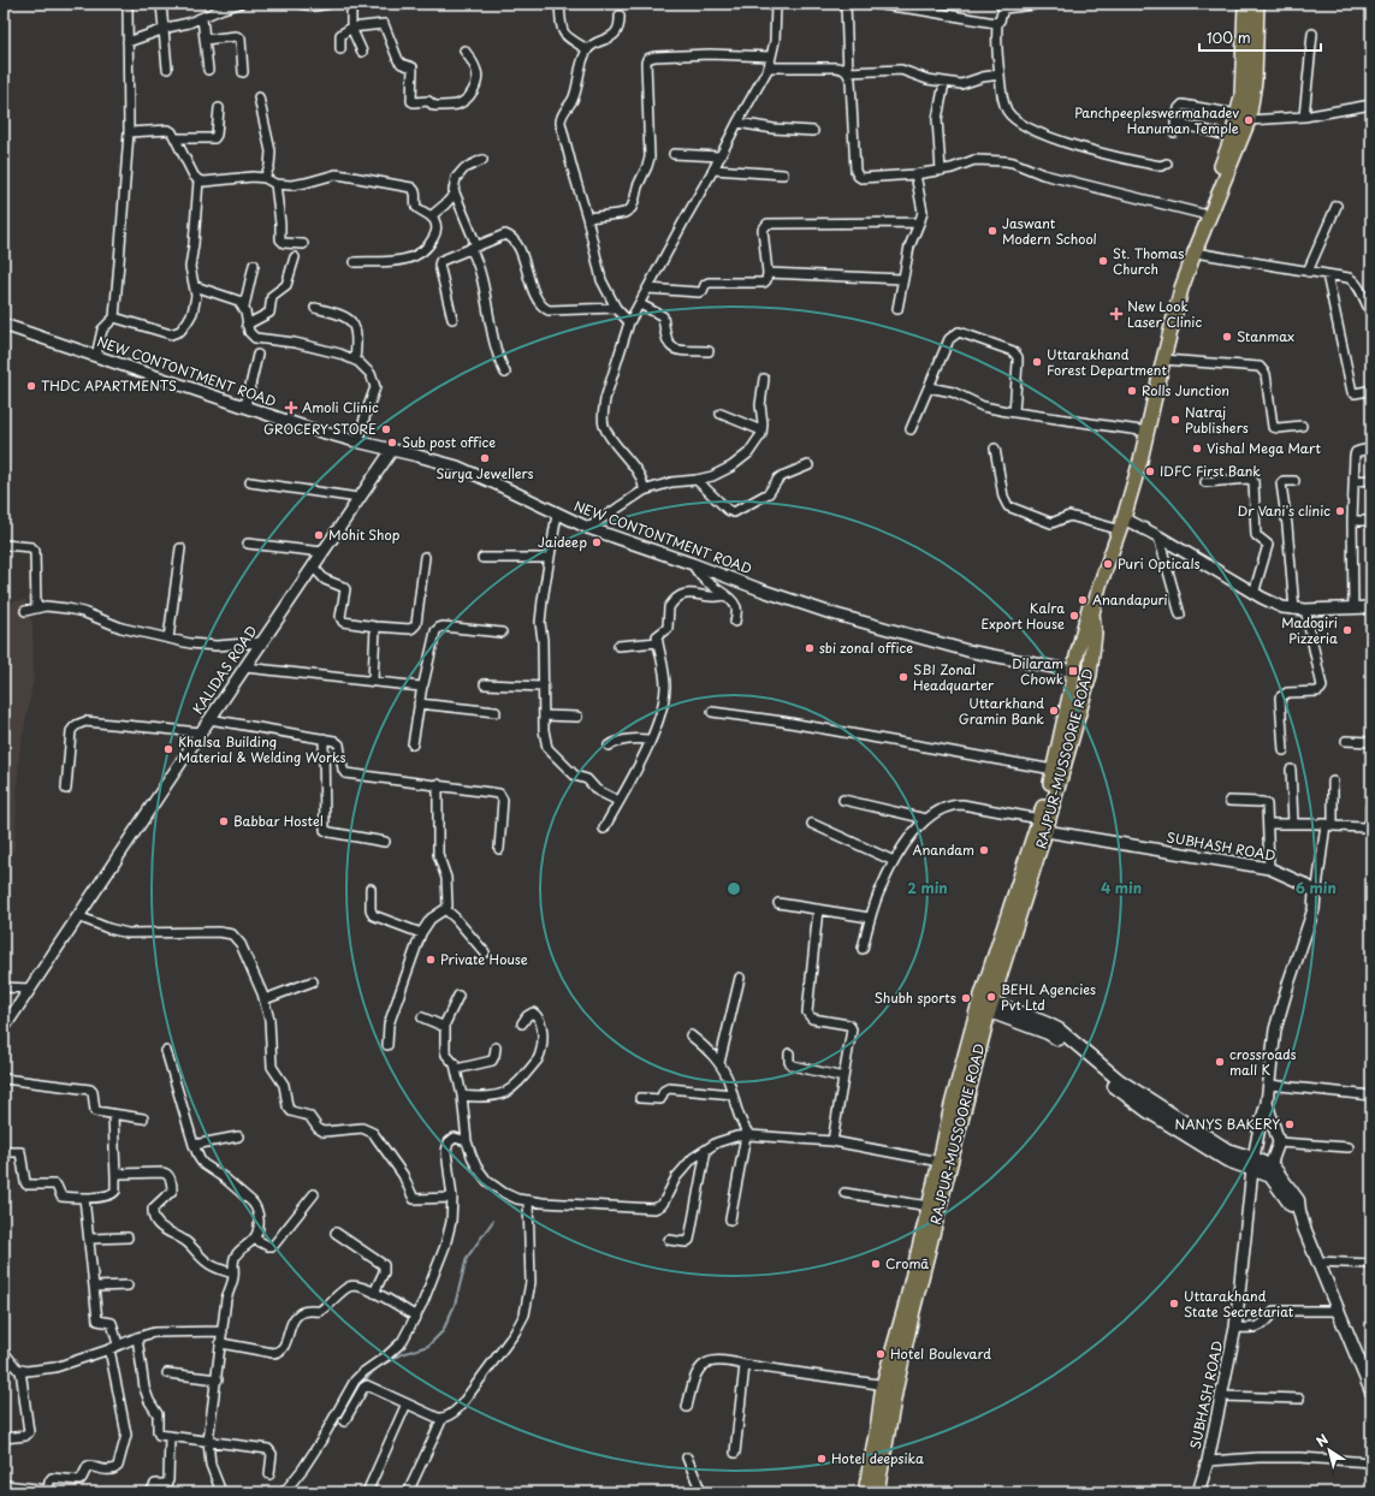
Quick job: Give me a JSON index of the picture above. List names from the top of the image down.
{
  "streets": {
    "main road": ["RAJPUR-MUSSOORIE ROAD"],
    "street": ["NEW CONTONTMENT ROAD", "KALIDAS ROAD", "SUBHASH ROAD"]
  },
  "crossings": [
    ["NEW CONTONTMENT ROAD", "KALIDAS ROAD"],
    ["NEW CONTONTMENT ROAD", "RAJPUR-MUSSOORIE ROAD"],
    ["RAJPUR-MUSSOORIE ROAD", "SUBHASH ROAD"]
  ],
  "places": {
    "other": [
      "Panchpeepleswermahadev Hanuman Temple",
      "Jaswant Modern School",
      "St. Thomas Church",
      "Stanmax",
      "Uttarakhand Forest Department",
      "THDC APARTMENTS",
      "Rolls Junction",
      "Natraj Publishers",
      "GROCERY STORE",
      "Sub post office",
      "Vishal Mega Mart",
      "Surya Jewellers",
      "IDFC First Bank",
      "Dr Vani's clinic",
      "Mohit Shop",
      "Jaideep",
      "Puri Opticals",
      "Anandapuri",
      "Kalra Export House",
      "Madogiri Pizzeria",
      "sbi zonal office",
      "SBI Zonal Headquarter",
      "Uttarkhand Gramin Bank",
      "Khalsa Building Material & Welding Works",
      "Babbar Hostel",
      "Anandam",
      "Private House",
      "BEHL Agencies Pvt Ltd",
      "Shubh sports",
      "crossroads mall K",
      "NANYS BAKERY",
      "Cromā",
      "Uttarakhand State Secretariat",
      "Hotel Boulevard",
      "Hotel deepsika"
    ],
    "health": ["New Look Laser Clinic", "Amoli Clinic"],
    "transit": ["Dilaram Chowk"]
  },
  "scale_bar": "100 m",
  "north": "top left",
  "rings": ["2 min", "4 min", "6 min"]
}
